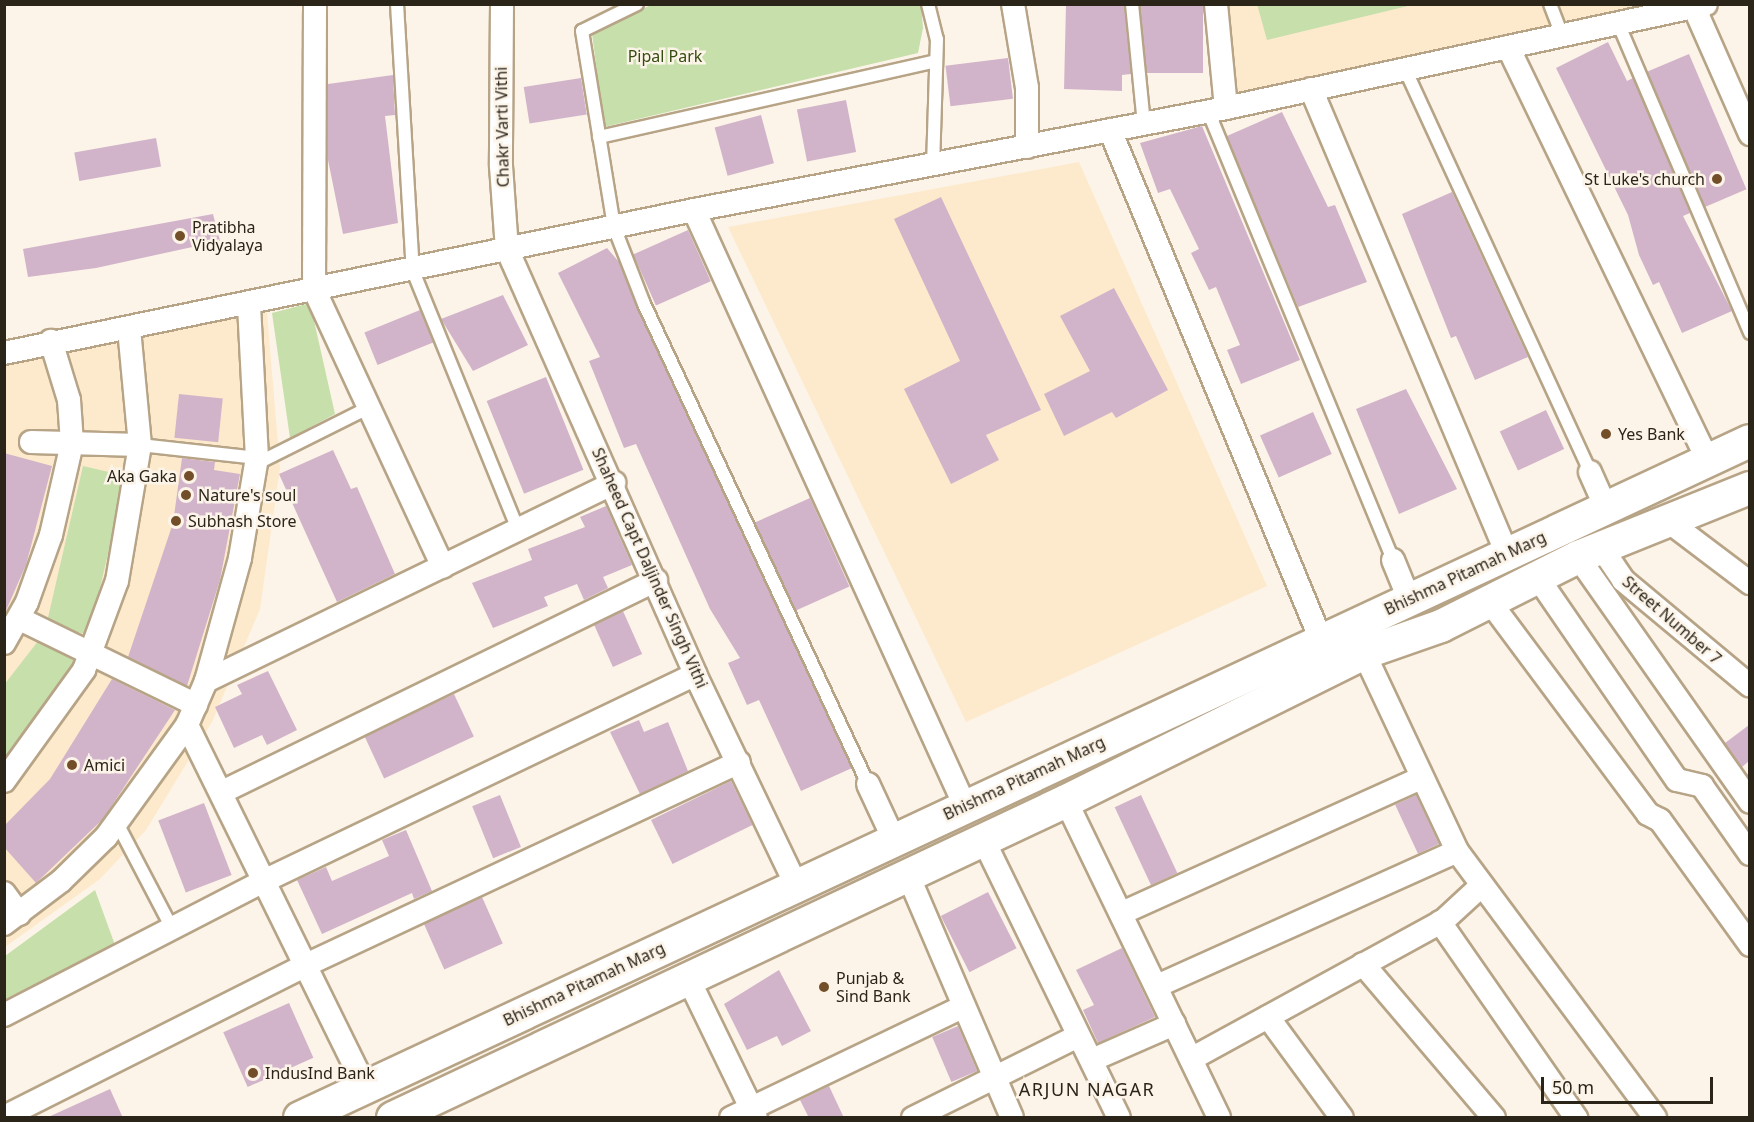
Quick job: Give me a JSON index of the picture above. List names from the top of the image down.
{
  "streets": {
    "main road": ["Bhishma Pitamah Marg"],
    "street": ["Chakr Varti Vithi", "Shaheed Capt Daljinder Singh Vithi", "Street Number 7"]
  },
  "crossings": [
    ["Chakr Varti Vithi", "Shaheed Capt Daljinder Singh Vithi"],
    ["Shaheed Capt Daljinder Singh Vithi", "Bhishma Pitamah Marg"],
    ["Bhishma Pitamah Marg", "Street Number 7"]
  ],
  "districts": ["ARJUN NAGAR"],
  "parks": ["Pipal Park"],
  "places": [
    "St Luke's church",
    "Pratibha Vidyalaya",
    "Yes Bank",
    "Aka Gaka",
    "Nature's soul",
    "Subhash Store",
    "Amici",
    "Punjab & Sind Bank",
    "IndusInd Bank"
  ],
  "scale_bar": "50 m"
}
